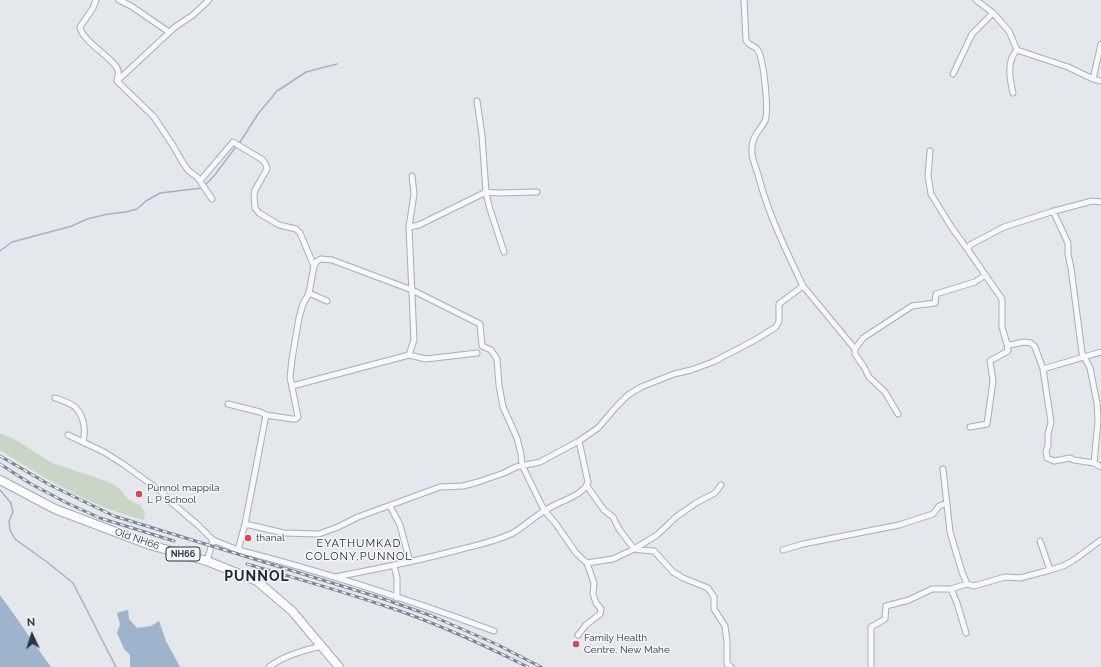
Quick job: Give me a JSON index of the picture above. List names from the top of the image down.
{
  "streets": {
    "main road": ["Old NH66", "NH66"]
  },
  "districts": ["EYATHUMKAD COLONY,PUNNOL", "PUNNOL"],
  "places": ["Punnol mappila L P School", "thanal", "Family Health Centre, New Mahe"],
  "north": "top"
}
